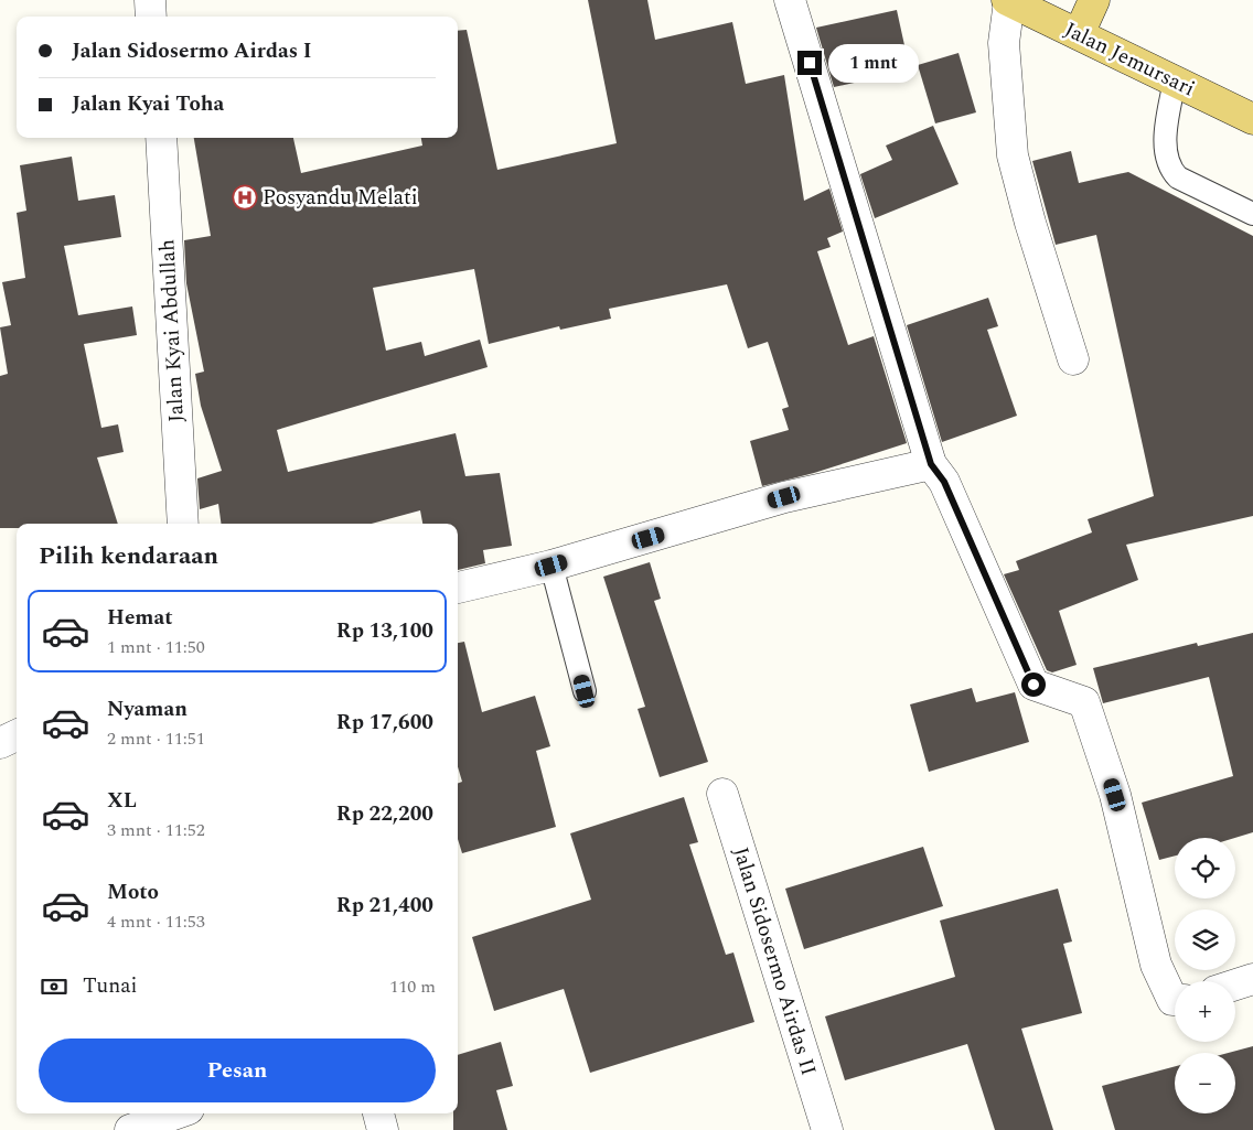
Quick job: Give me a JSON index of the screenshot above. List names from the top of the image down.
{
  "streets": {
    "main road": ["Jalan Jemursari"],
    "street": ["Jalan Kyai Abdullah", "Jalan Sidosermo Airdas II"]
  },
  "places": {
    "hospital": ["Posyandu Melati"]
  },
  "page": {
    "banner": ["Jalan Sidosermo Airdas I", "Jalan Kyai Toha"],
    "bubble": "1 mnt",
    "heading": "Pilih kendaraan",
    "list": [
      {
        "name": "Hemat",
        "note": "1 mnt · 11:50",
        "value": "Rp 13,100"
      },
      {
        "name": "Nyaman",
        "note": "2 mnt · 11:51",
        "value": "Rp 17,600"
      },
      {
        "name": "XL",
        "note": "3 mnt · 11:52",
        "value": "Rp 22,200"
      },
      {
        "name": "Moto",
        "note": "4 mnt · 11:53",
        "value": "Rp 21,400"
      }
    ],
    "map_buttons": ["+", "−"],
    "pay": ["Tunai", "110 m"],
    "buttons": "Pesan"
  }
}
